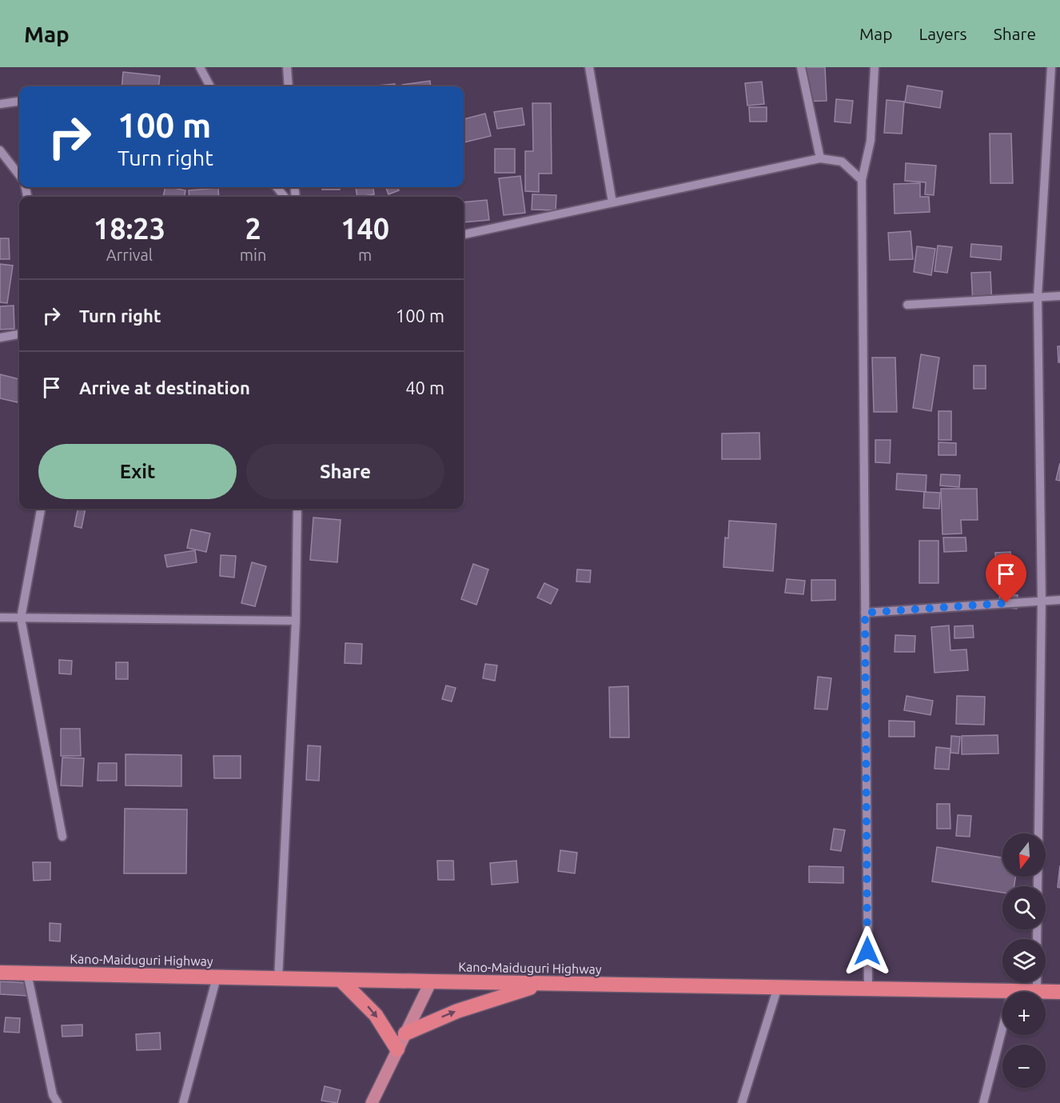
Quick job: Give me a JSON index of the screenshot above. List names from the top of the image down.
{
  "streets": {
    "highway": ["Kano-Maiduguri Highway"]
  },
  "north": "bottom",
  "page": {
    "header": "Map",
    "nav": ["Map", "Layers", "Share"],
    "turn": ["100 m", "Turn right"],
    "eta": [
      "18:23",
      "Arrival",
      "2",
      "min",
      "140",
      "m"
    ],
    "list": [
      {
        "name": "Turn right",
        "value": "100 m"
      },
      {
        "name": "Arrive at destination",
        "value": "40 m"
      }
    ],
    "buttons": ["Exit", "Share"],
    "map_buttons": ["+", "−"]
  }
}
